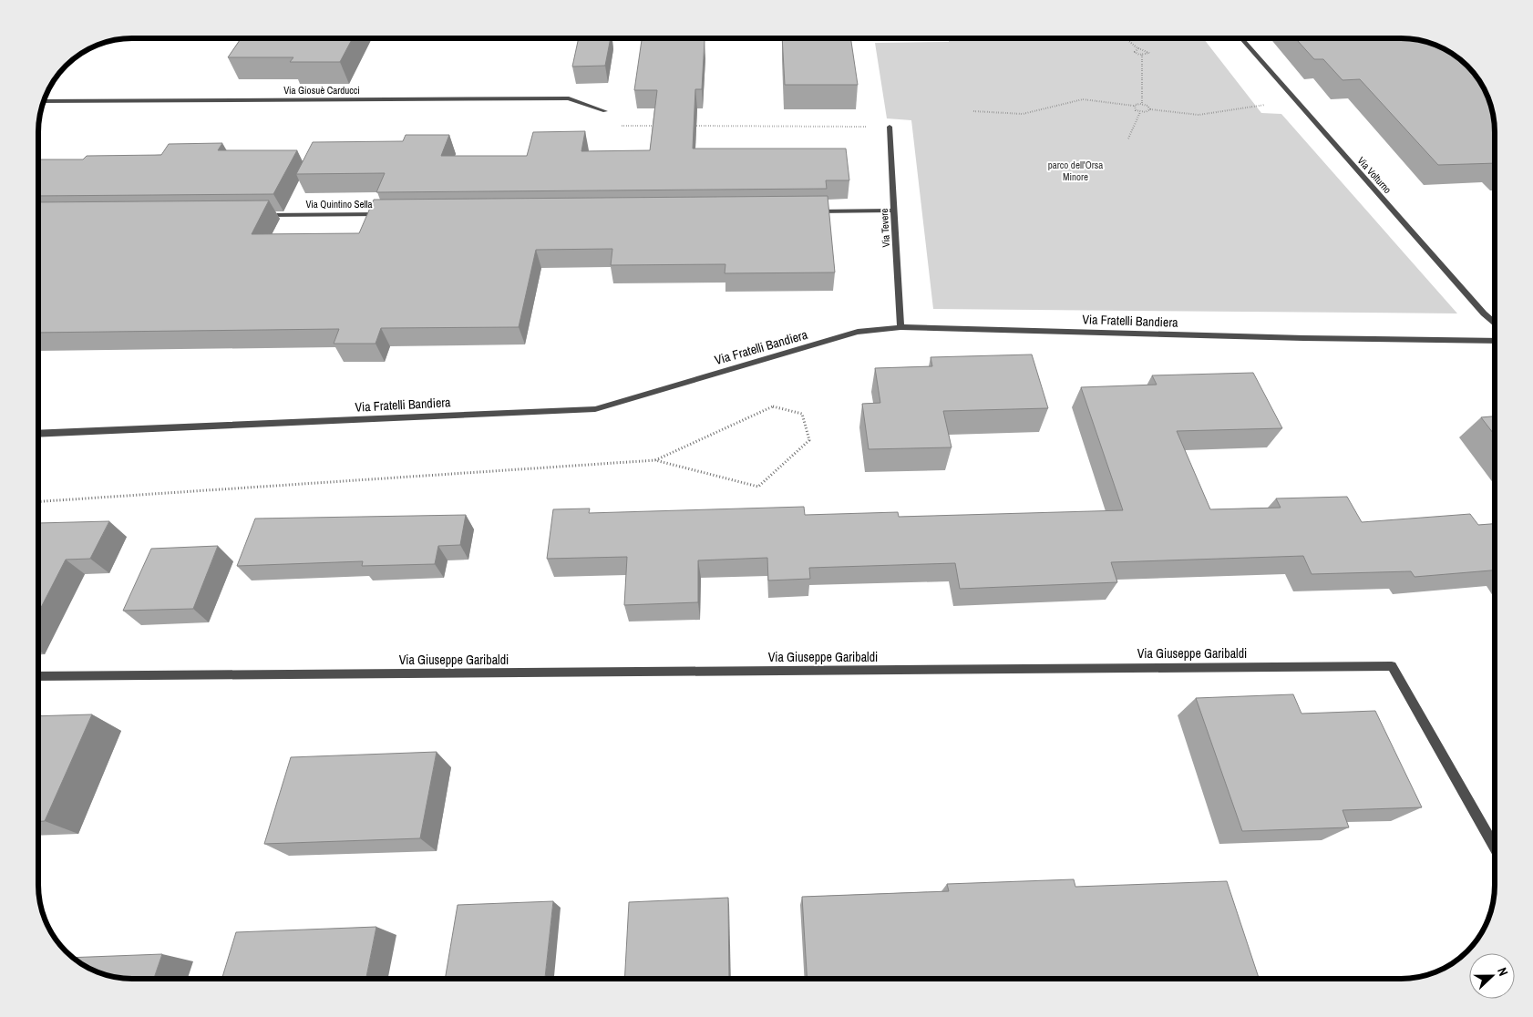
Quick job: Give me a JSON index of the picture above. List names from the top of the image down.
{
  "streets": {
    "street": [
      "Via Giosuè Carducci",
      "Via Volturno",
      "Via Quintino Sella",
      "Via Tevere",
      "Via Fratelli Bandiera",
      "Via Giuseppe Garibaldi"
    ]
  },
  "crossings": [
    ["Via Tevere", "Via Fratelli Bandiera"]
  ],
  "parks": ["parco dell'Orsa Minore"],
  "north": "right"
}
